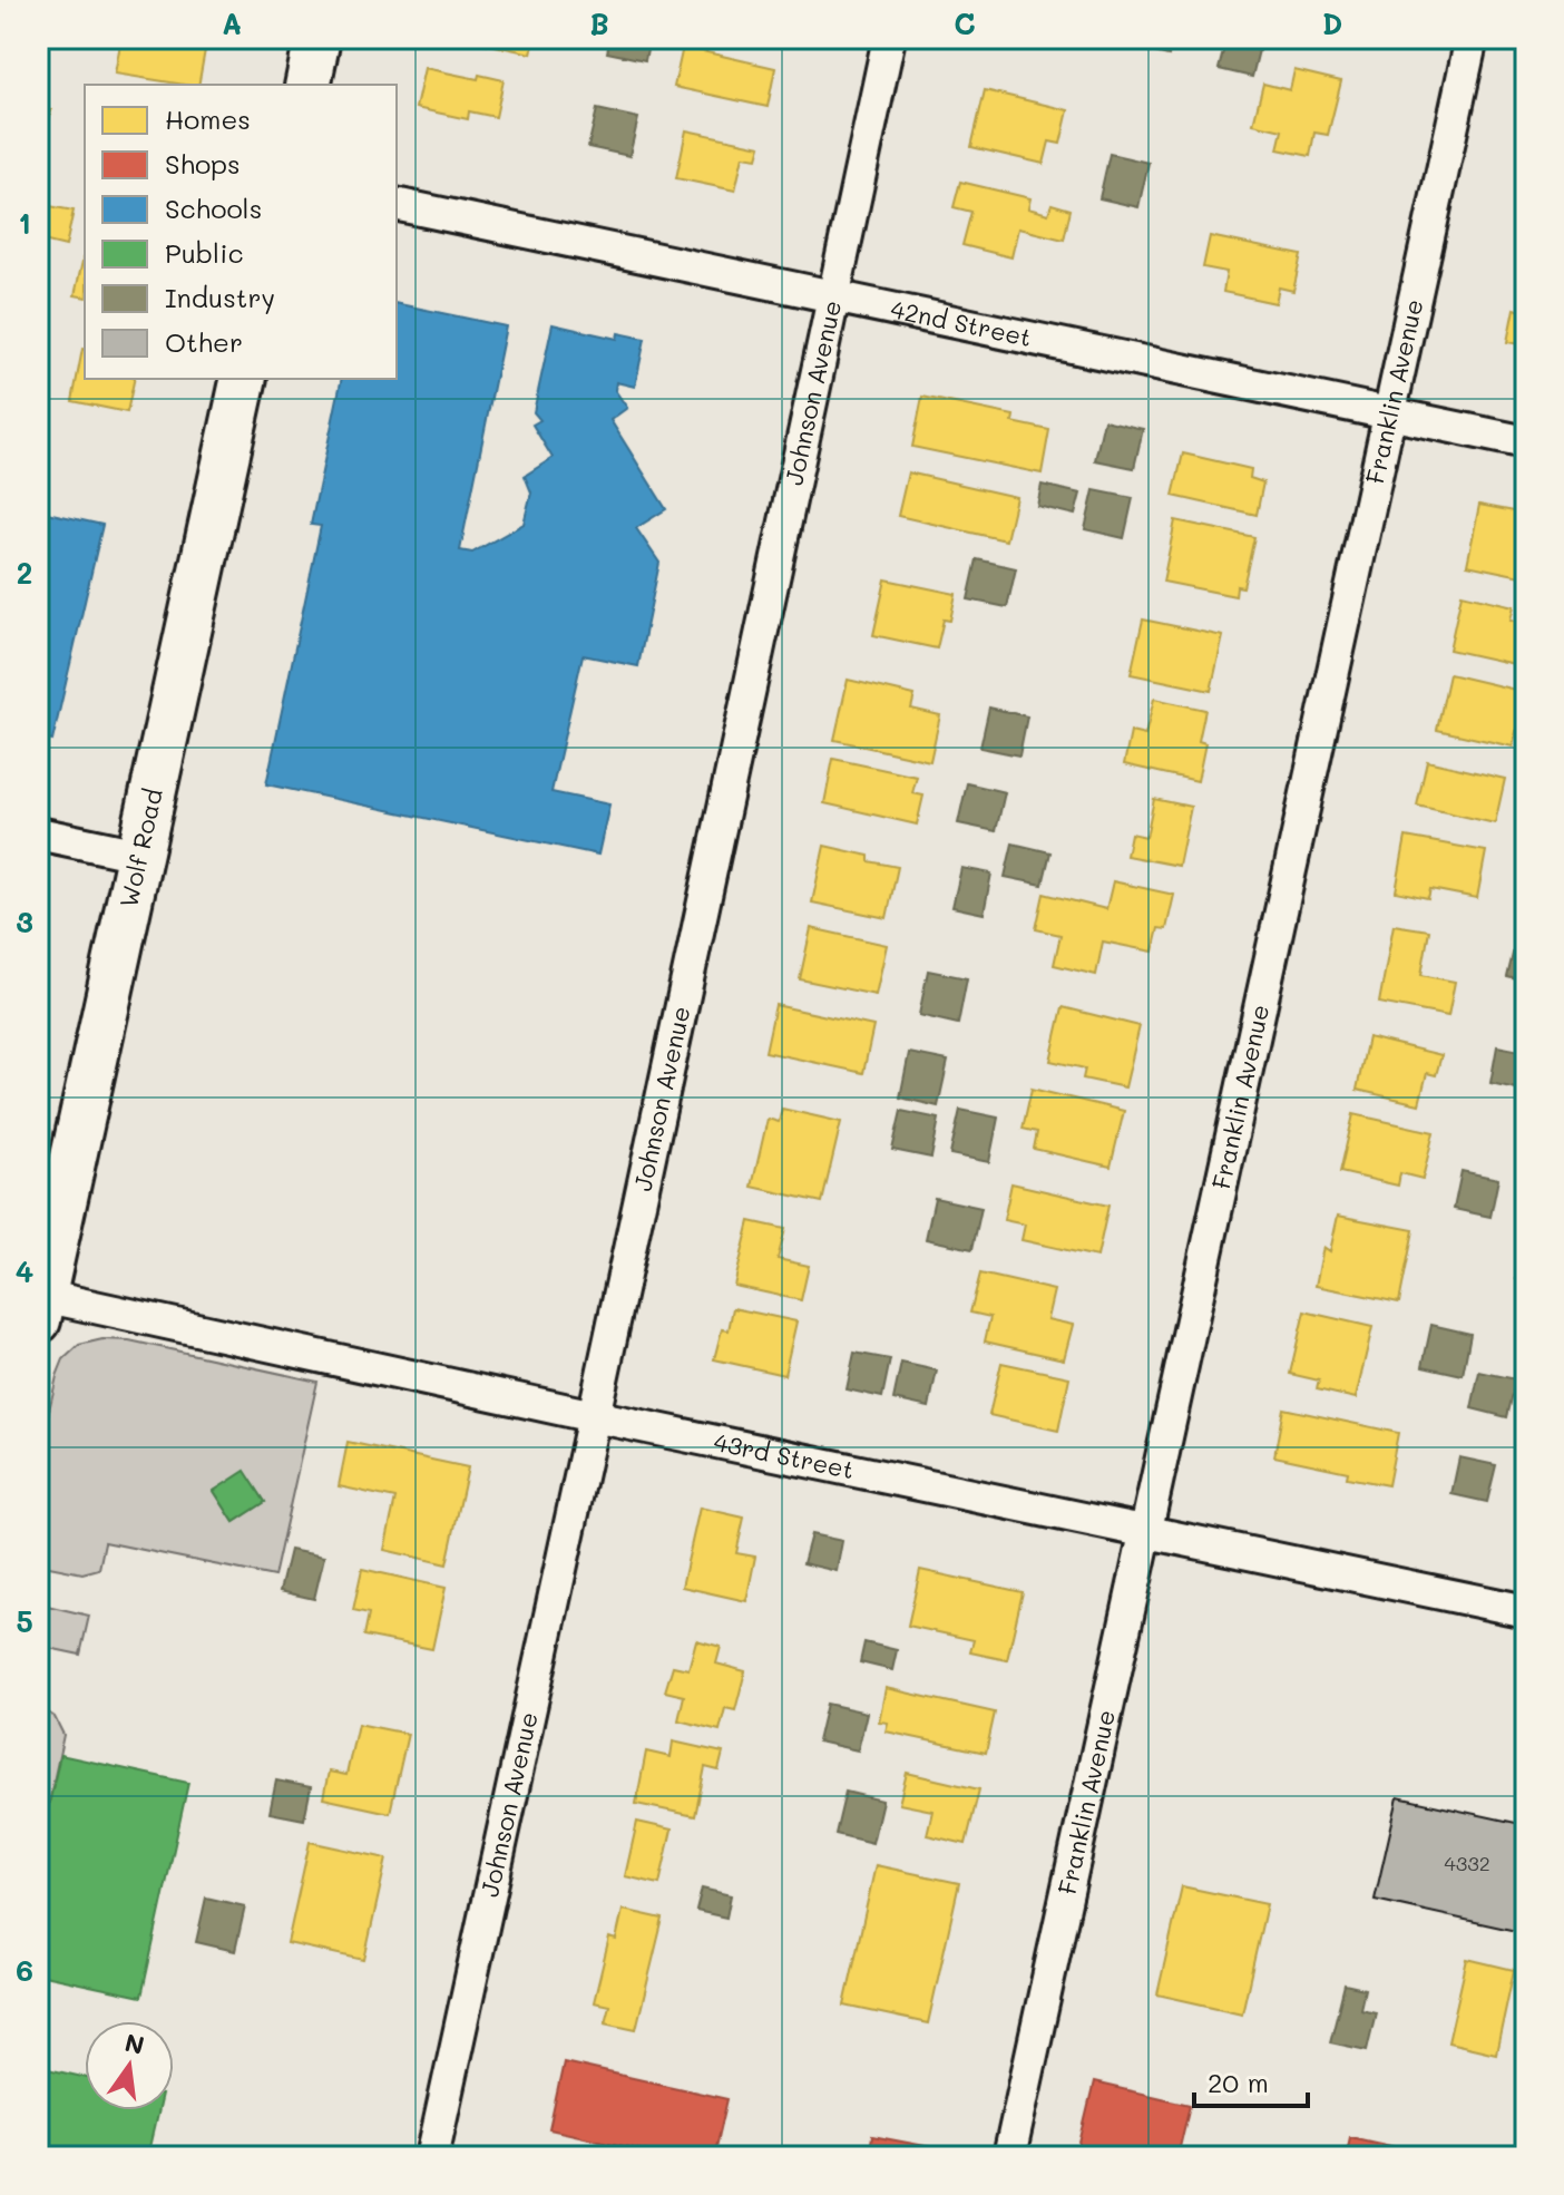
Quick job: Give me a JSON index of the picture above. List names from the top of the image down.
{
  "streets": {
    "main road": ["Wolf Road"],
    "street": [
      "42nd Street",
      "Johnson Avenue",
      "Franklin Avenue",
      "43rd Street"
    ]
  },
  "crossings": [
    ["42nd Street", "Johnson Avenue"],
    ["42nd Street", "Franklin Avenue"],
    ["Johnson Avenue", "43rd Street"],
    ["Franklin Avenue", "43rd Street"],
    ["Wolf Road", "43rd Street"]
  ],
  "house_numbers": ["4332"],
  "legend": [
    "Homes",
    "Shops",
    "Schools",
    "Public",
    "Industry",
    "Other"
  ],
  "scale_bar": "20 m",
  "north": "top",
  "grid": {
    "columns": [
      "A",
      "B",
      "C",
      "D"
    ],
    "rows": [
      "1",
      "2",
      "3",
      "4",
      "5",
      "6"
    ]
  }
}
